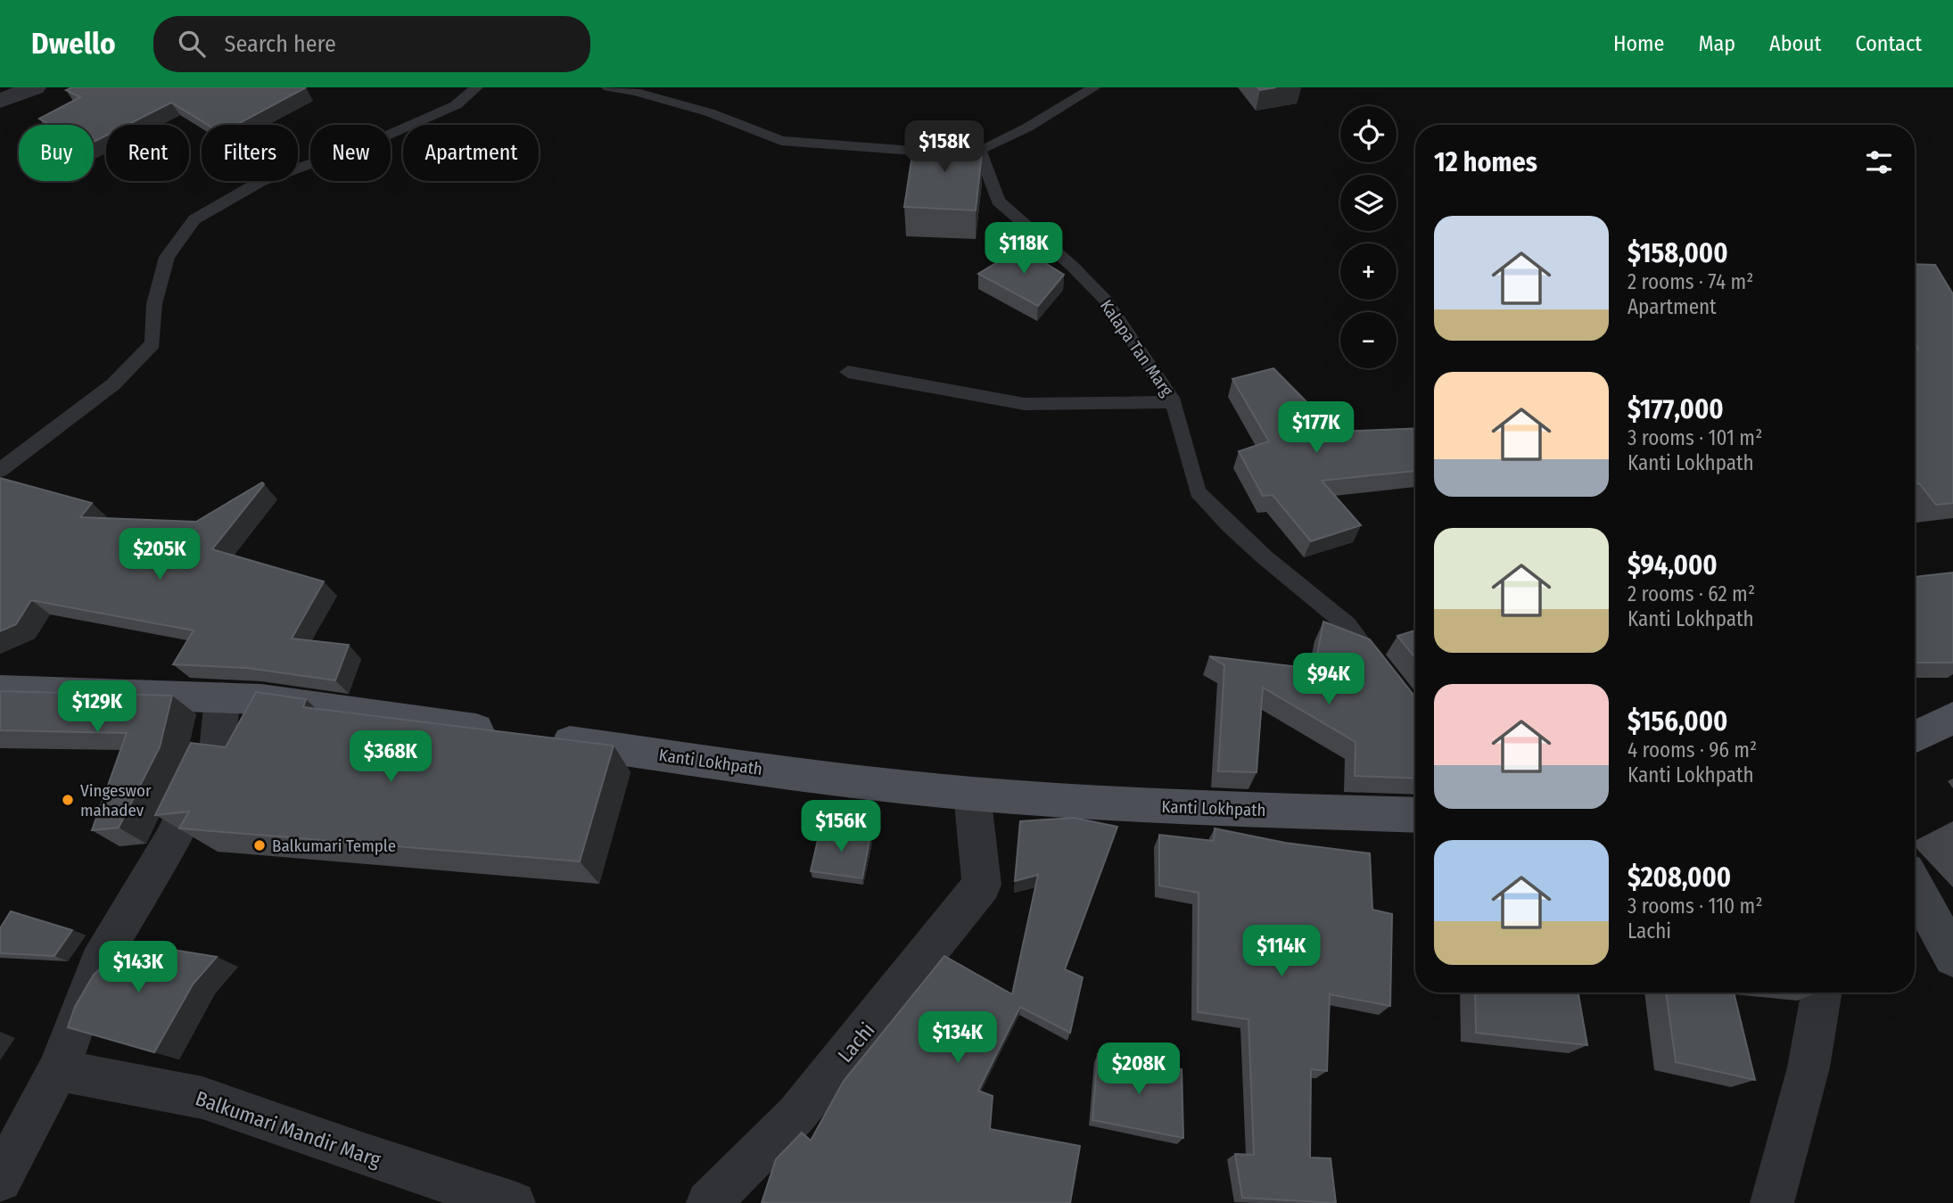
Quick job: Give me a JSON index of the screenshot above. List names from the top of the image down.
{
  "streets": {
    "main road": ["Kanti Lokhpath"],
    "street": ["Lachi", "Balkumari Mandir Marg"],
    "lane": ["Kalapa Tan Marg"]
  },
  "crossings": [
    ["Kanti Lokhpath", "Lachi"]
  ],
  "places": ["Vingeswor mahadev", "Balkumari Temple"],
  "page": {
    "header": "Dwello",
    "search": "Search here",
    "nav": [
      "Home",
      "Map",
      "About",
      "Contact"
    ],
    "map_buttons": ["+", "−"],
    "price": [
      "$158K",
      "$118K",
      "$177K",
      "$205K",
      "$94K",
      "$129K",
      "$368K",
      "$156K",
      "$114K",
      "$143K",
      "$134K",
      "$208K"
    ],
    "chip": [
      "Buy",
      "Rent",
      "Filters",
      "New",
      "Apartment"
    ],
    "heading": "12 homes",
    "list": [
      {
        "name": "$158,000",
        "note": "2 rooms · 74 m² · Apartment"
      },
      {
        "name": "$177,000",
        "note": "3 rooms · 101 m² · Kanti Lokhpath"
      },
      {
        "name": "$94,000",
        "note": "2 rooms · 62 m² · Kanti Lokhpath"
      },
      {
        "name": "$156,000",
        "note": "4 rooms · 96 m² · Kanti Lokhpath"
      },
      {
        "name": "$208,000",
        "note": "3 rooms · 110 m² · Lachi"
      }
    ]
  }
}
